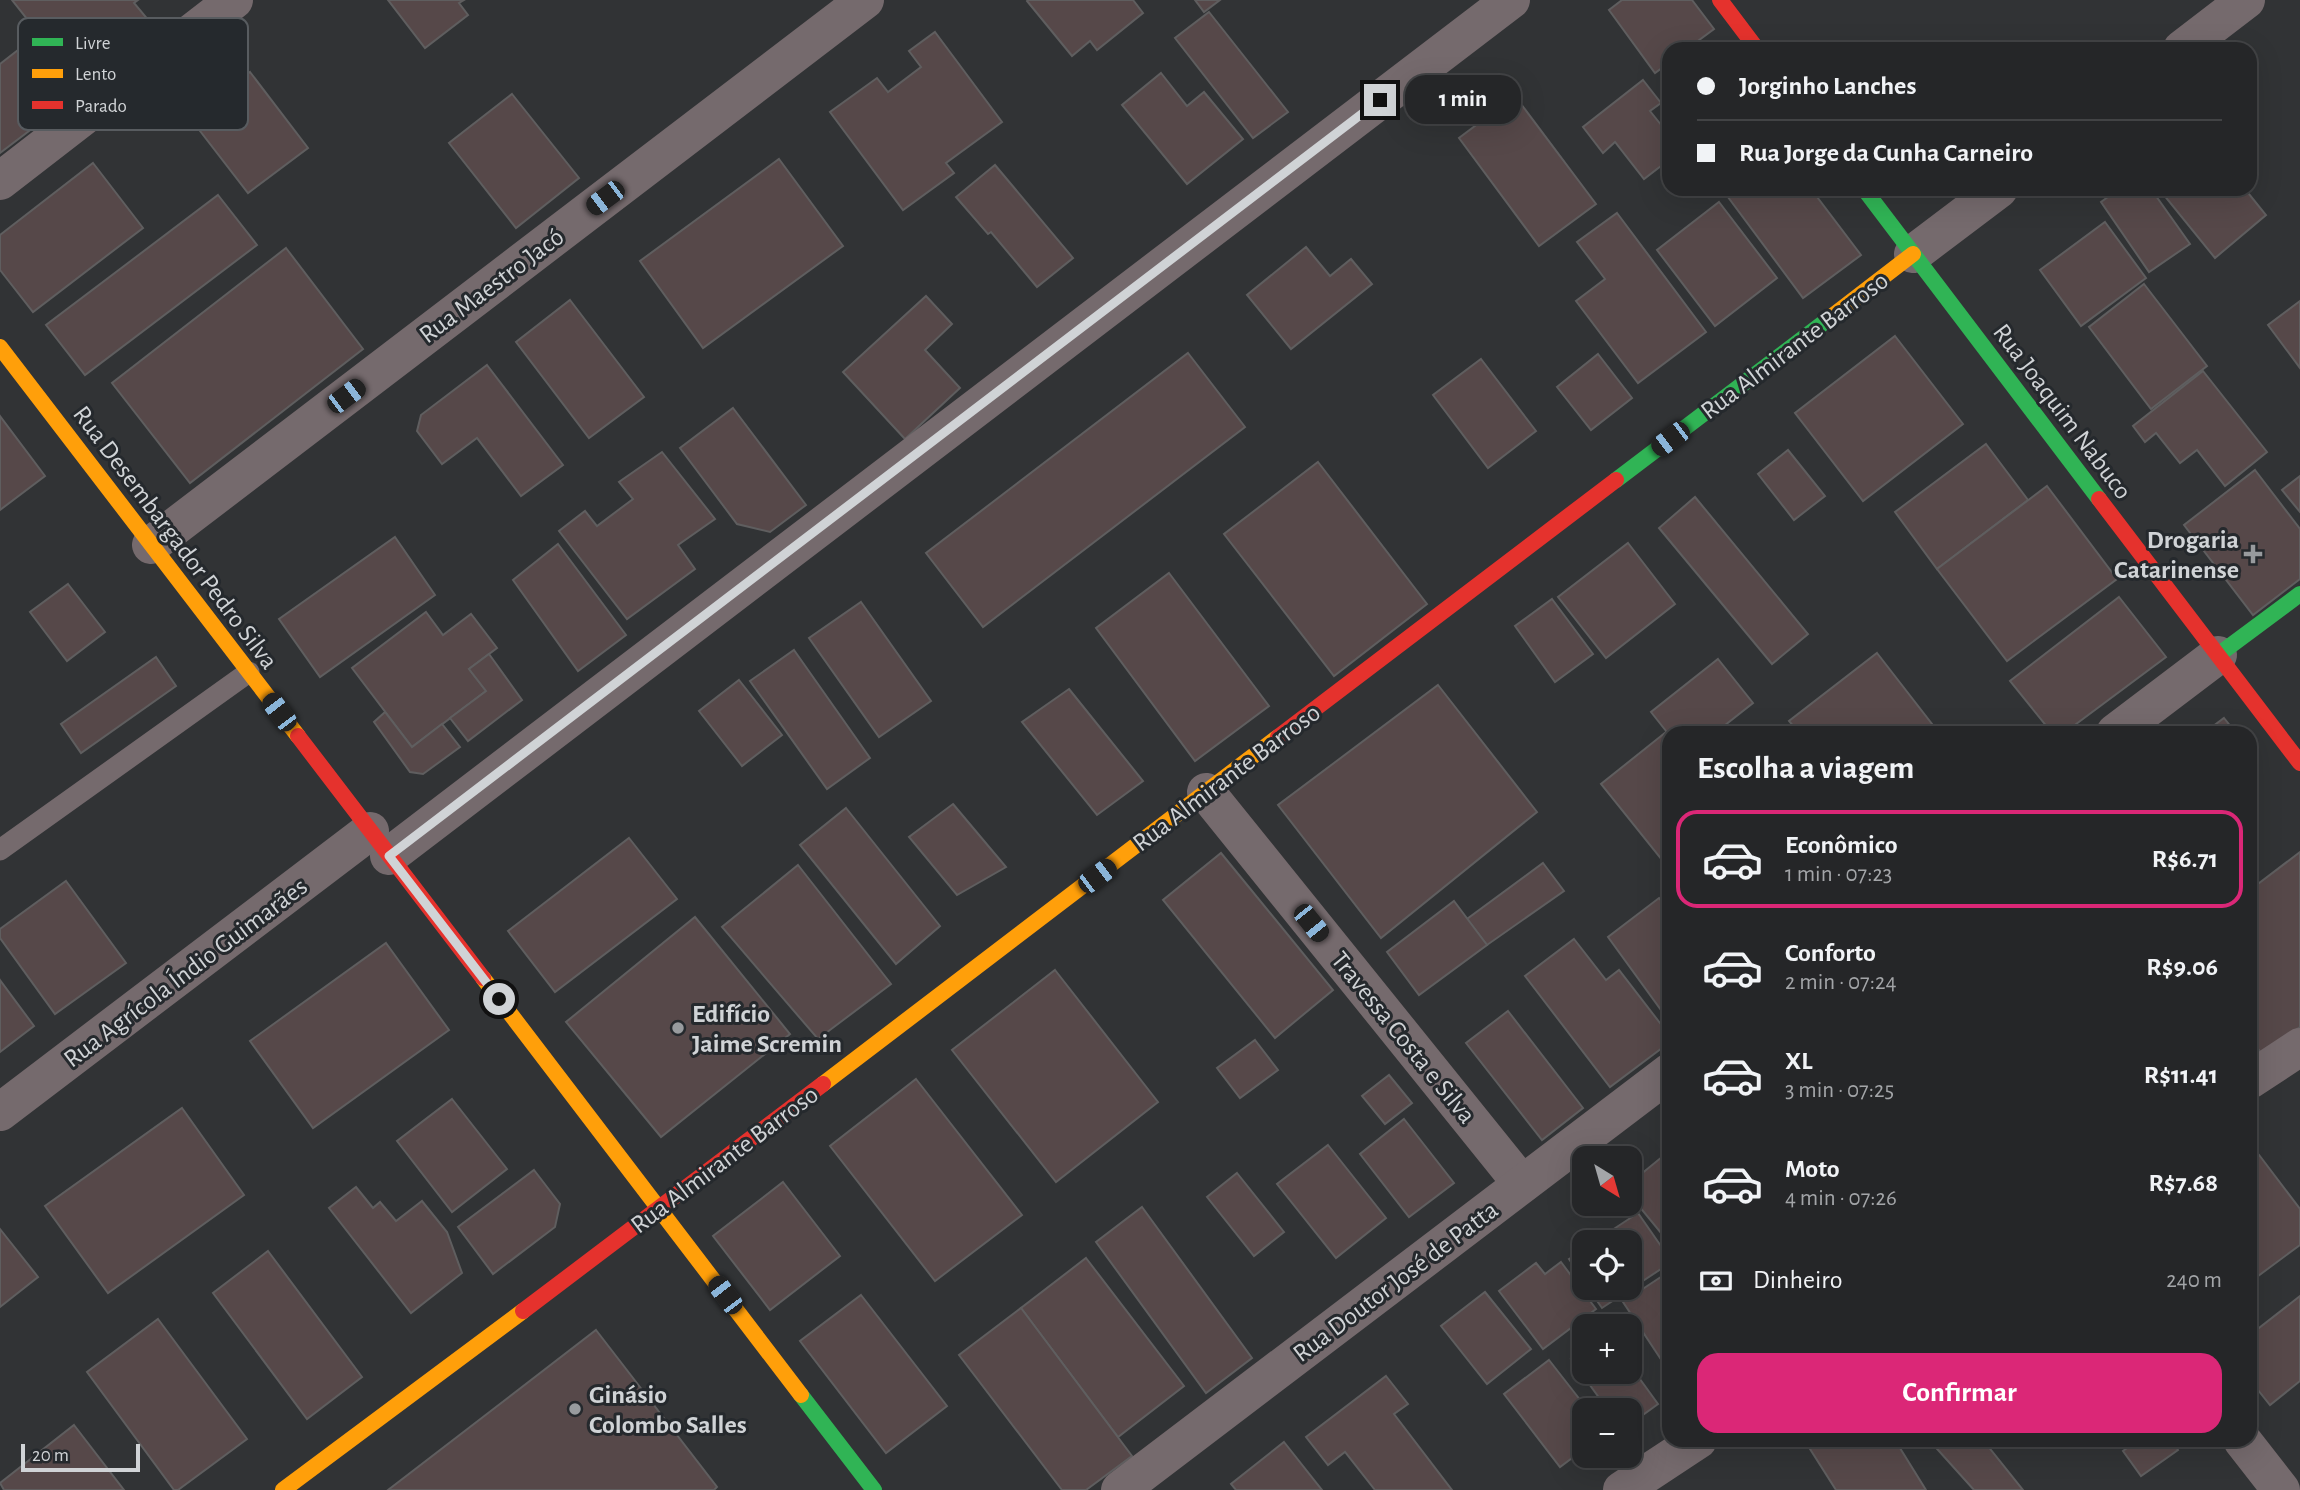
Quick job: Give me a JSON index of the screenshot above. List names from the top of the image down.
{
  "streets": {
    "main road": ["Rua Almirante Barroso", "Rua Joaquim Nabuco", "Rua Desembargador Pedro Silva"],
    "street": [
      "Rua Maestro Jacó",
      "Rua Agrícola Índio Guimarães",
      "Travessa Costa e Silva",
      "Rua Doutor José de Patta"
    ]
  },
  "crossings": [
    ["Rua Maestro Jacó", "Rua Desembargador Pedro Silva"],
    ["Rua Almirante Barroso", "Rua Joaquim Nabuco"],
    ["Rua Almirante Barroso", "Rua Desembargador Pedro Silva"],
    ["Rua Almirante Barroso", "Travessa Costa e Silva"],
    ["Rua Desembargador Pedro Silva", "Rua Agrícola Índio Guimarães"],
    ["Travessa Costa e Silva", "Rua Doutor José de Patta"]
  ],
  "places": {
    "health": ["Drogaria Catarinense"],
    "other": ["Edifício Jaime Scremin", "Ginásio Colombo Salles"]
  },
  "legend": ["Livre", "Lento", "Parado"],
  "scale_bar": "20 m",
  "north": "bottom right",
  "page": {
    "banner": ["Jorginho Lanches", "Rua Jorge da Cunha Carneiro"],
    "bubble": "1 min",
    "heading": "Escolha a viagem",
    "list": [
      {
        "name": "Econômico",
        "note": "1 min · 07:23",
        "value": "R$6.71"
      },
      {
        "name": "Conforto",
        "note": "2 min · 07:24",
        "value": "R$9.06"
      },
      {
        "name": "XL",
        "note": "3 min · 07:25",
        "value": "R$11.41"
      },
      {
        "name": "Moto",
        "note": "4 min · 07:26",
        "value": "R$7.68"
      }
    ],
    "map_buttons": ["+", "−"],
    "pay": ["Dinheiro", "240 m"],
    "buttons": "Confirmar",
    "scale": "20 m"
  }
}
